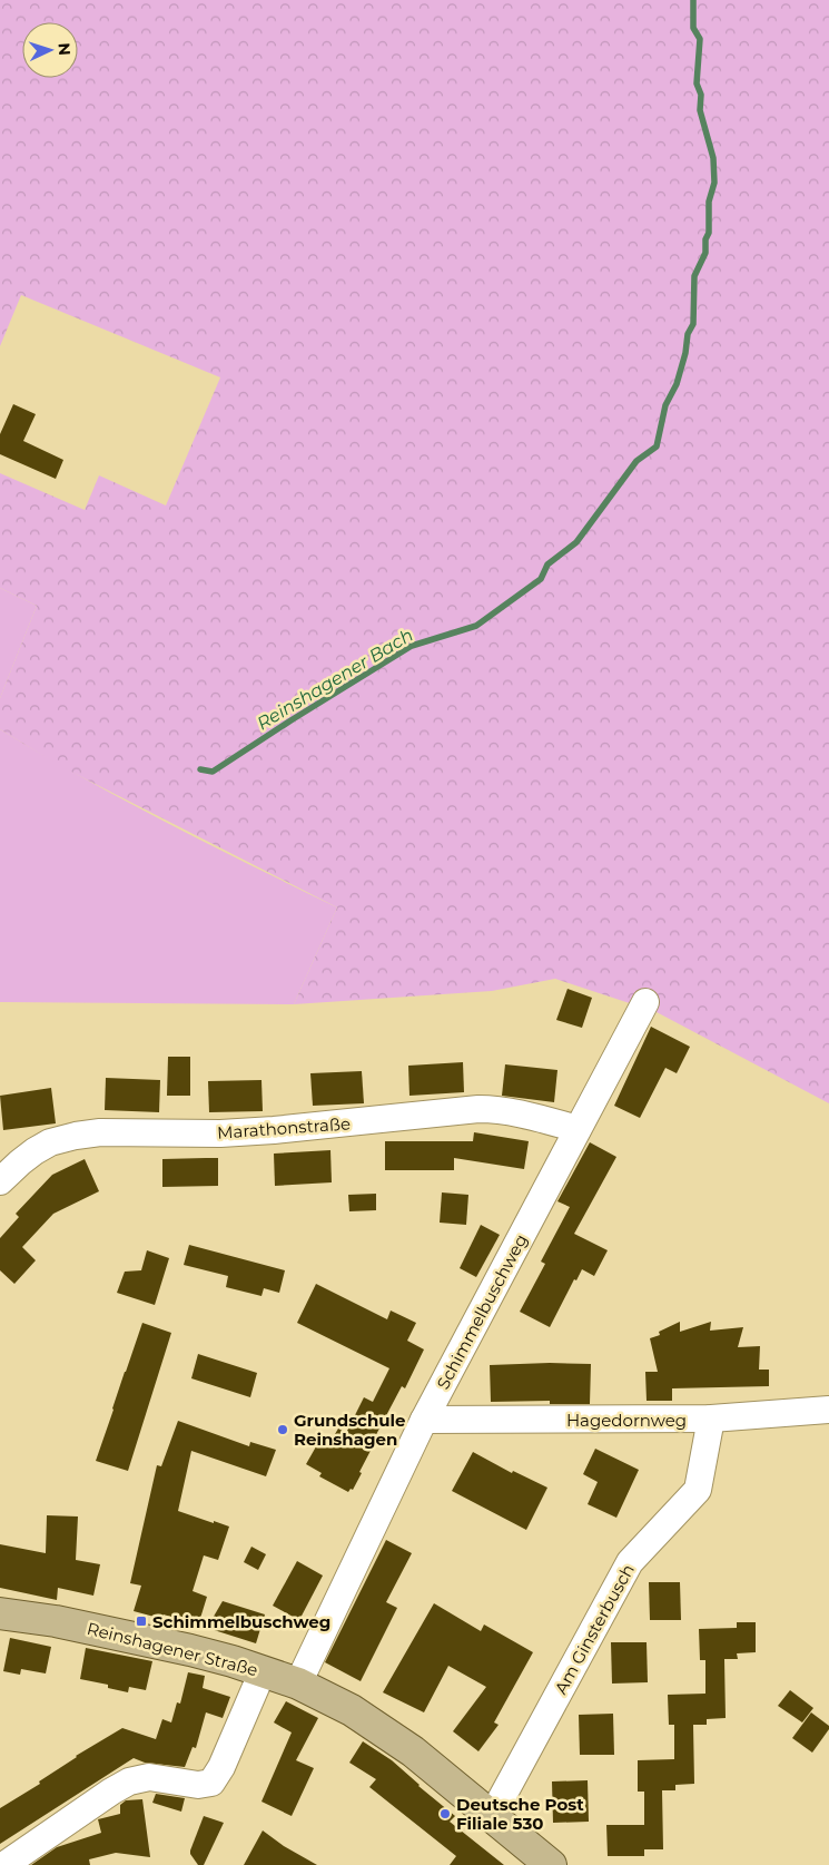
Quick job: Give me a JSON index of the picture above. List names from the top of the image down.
{
  "streets": {
    "main road": ["Reinshagener Straße"],
    "street": [
      "Marathonstraße",
      "Schimmelbuschweg",
      "Hagedornweg",
      "Am Ginsterbusch"
    ]
  },
  "crossings": [
    ["Marathonstraße", "Schimmelbuschweg"],
    ["Schimmelbuschweg", "Hagedornweg"],
    ["Schimmelbuschweg", "Reinshagener Straße"],
    ["Hagedornweg", "Am Ginsterbusch"],
    ["Am Ginsterbusch", "Reinshagener Straße"]
  ],
  "water": ["Reinshagener Bach"],
  "places": {
    "other": ["Grundschule Reinshagen", "Deutsche Post Filiale 530"],
    "transit": ["Schimmelbuschweg"]
  },
  "north": "right"
}
